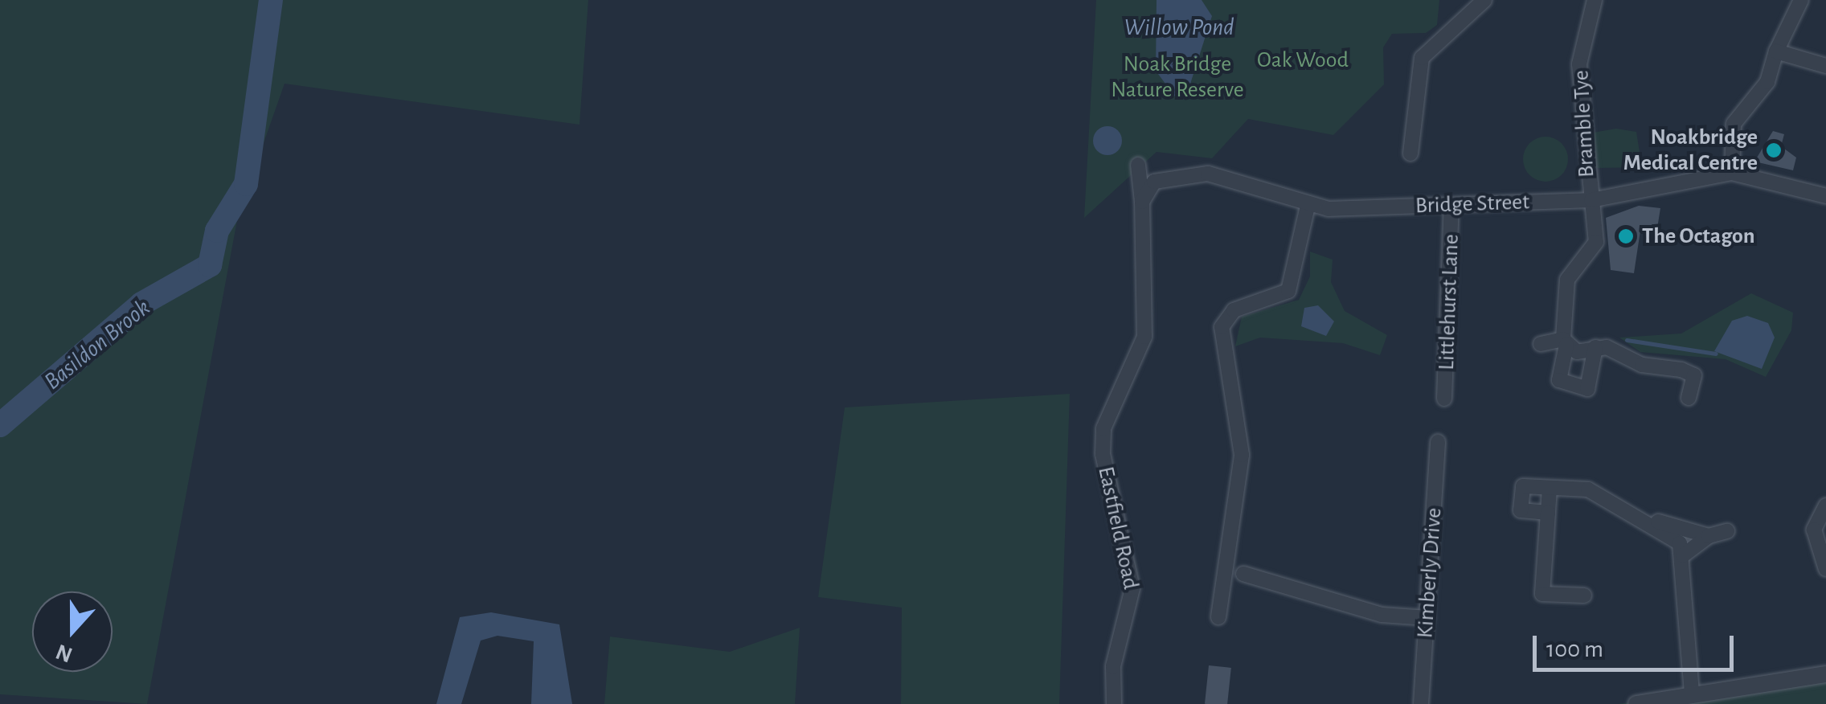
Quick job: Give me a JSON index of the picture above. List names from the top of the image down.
{
  "streets": {
    "street": [
      "Bramble Tye",
      "Bridge Street",
      "Littlehurst Lane",
      "Eastfield Road",
      "Kimberly Drive"
    ]
  },
  "crossings": [
    ["Bramble Tye", "Bridge Street"],
    ["Bridge Street", "Littlehurst Lane"],
    ["Bridge Street", "Eastfield Road"]
  ],
  "water": ["Willow Pond", "Basildon Brook"],
  "parks": ["Oak Wood", "Noak Bridge Nature Reserve"],
  "places": ["Noakbridge Medical Centre", "The Octagon"],
  "scale_bar": "100 m",
  "north": "bottom"
}
